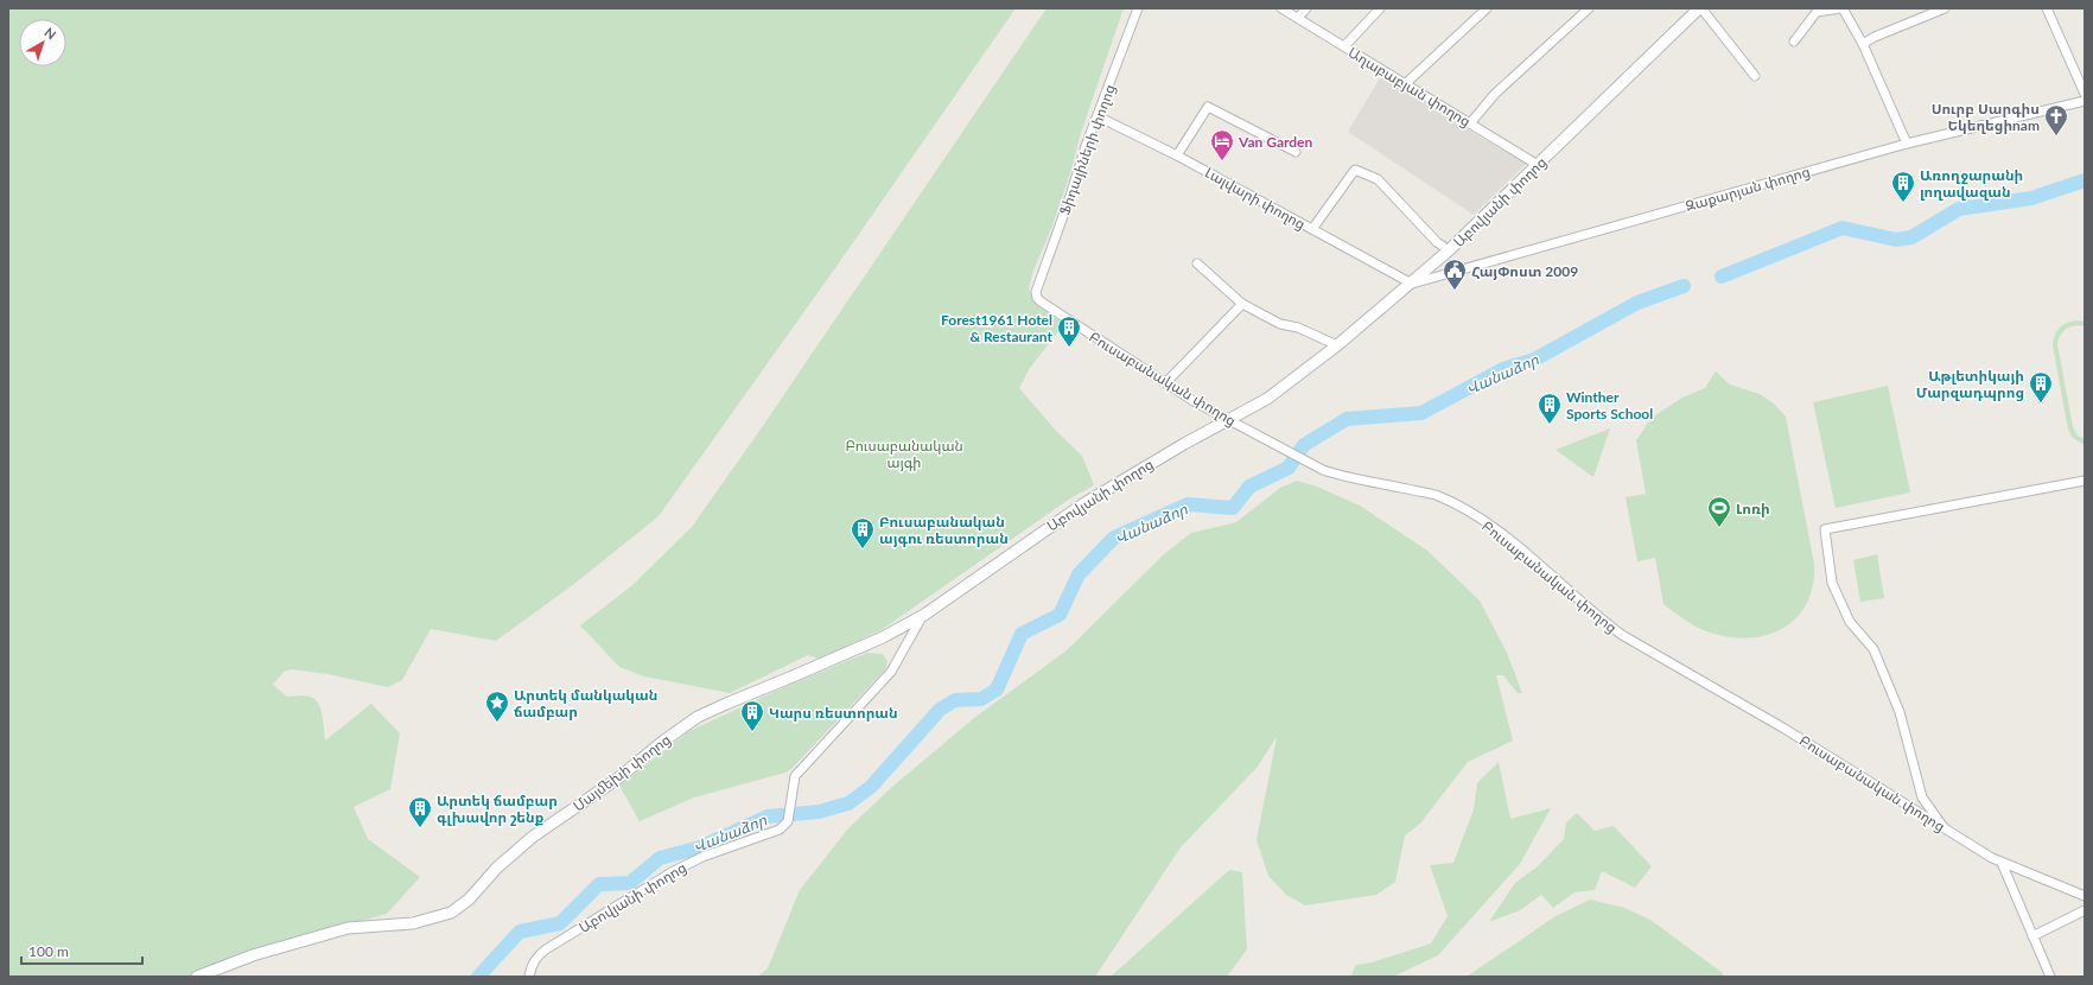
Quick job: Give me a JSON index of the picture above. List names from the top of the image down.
{
  "streets": {
    "street": [
      "Աղաբաբյան փողոց",
      "Ֆիդայիների փողոց",
      "Զաքարյան փողոց",
      "Լալվարի փողոց",
      "Աբովյանի փողոց",
      "Բուսաբանական փողոց",
      "Մայմեխի փողոց"
    ]
  },
  "crossings": [
    ["Աղաբաբյան փողոց", "Աբովյանի փողոց"],
    ["Ֆիդայիների փողոց", "Լալվարի փողոց"],
    ["Ֆիդայիների փողոց", "Բուսաբանական փողոց"],
    ["Զաքարյան փողոց", "Լալվարի փողոց"],
    ["Զաքարյան փողոց", "Աբովյանի փողոց"],
    ["Լալվարի փողոց", "Աբովյանի փողոց"],
    ["Աբովյանի փողոց", "Բուսաբանական փողոց"],
    ["Աբովյանի փողոց", "Մայմեխի փողոց"]
  ],
  "water": ["Վանաձոր"],
  "parks": ["Բուսաբանական այգի"],
  "places": {
    "church": ["Սուրբ Սարգիս Եկեղեցիnam"],
    "hotel": ["Van Garden"],
    "building": [
      "Առողջարանի լողավազան",
      "Forest1961 Hotel & Restaurant",
      "Աթլետիկայի Մարզադպրոց",
      "Winther Sports School",
      "Բուսաբանական այգու ռեստորան",
      "Կարս ռեստորան",
      "Արտեկ ճամբար գլխավոր շենք"
    ],
    "public building": ["ՀայՓոստ 2009"],
    "sports": ["Լոռի"],
    "place": ["Արտեկ մանկական ճամբար"]
  },
  "scale_bar": "100 m",
  "north": "top right"
}
